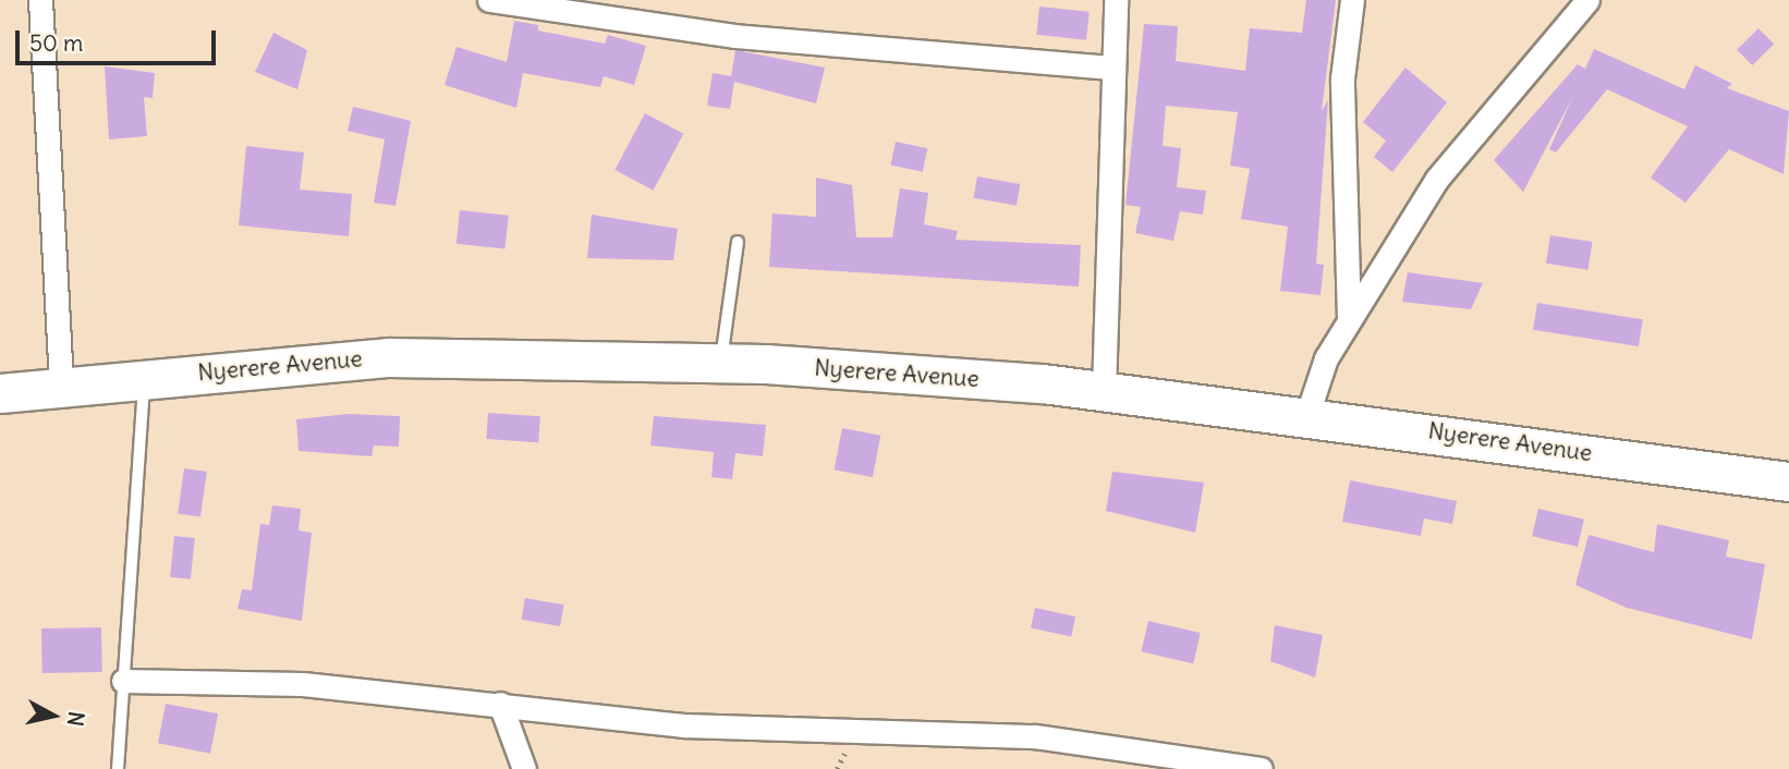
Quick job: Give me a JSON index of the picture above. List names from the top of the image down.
{
  "streets": {
    "main road": ["Nyerere Avenue"]
  },
  "scale_bar": "50 m",
  "north": "right"
}
